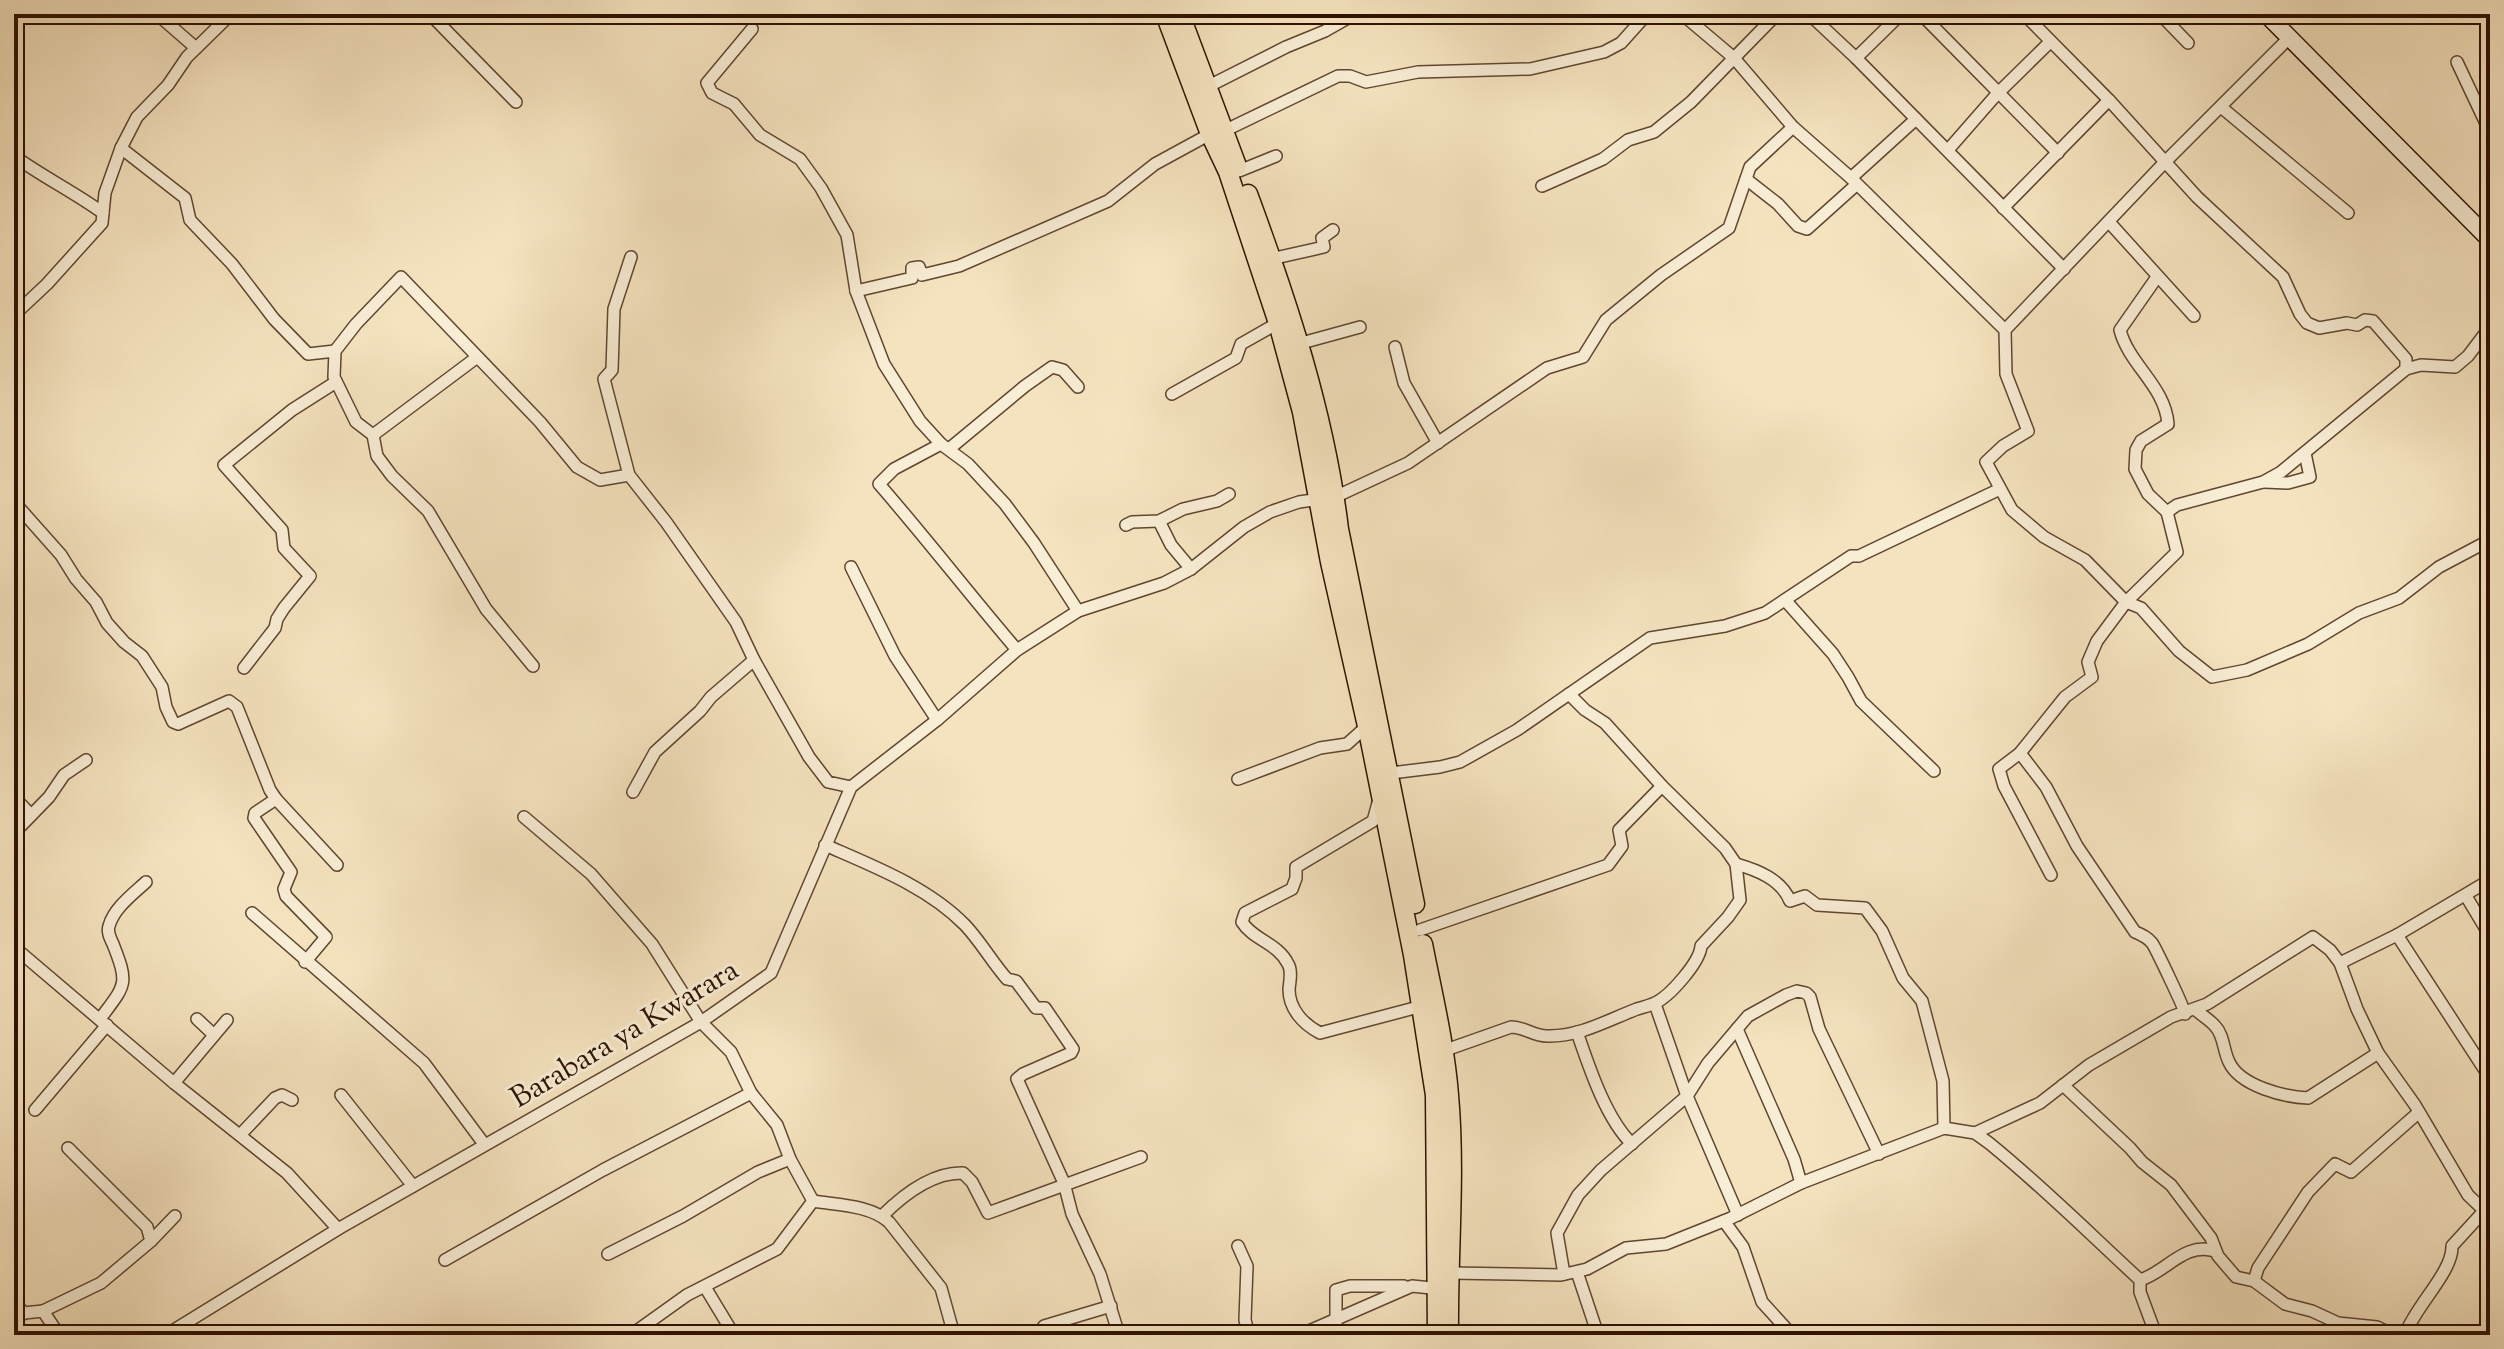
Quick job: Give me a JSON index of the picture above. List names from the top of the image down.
{
  "streets": {
    "street": ["Barabara ya Kwarara"]
  }
}
